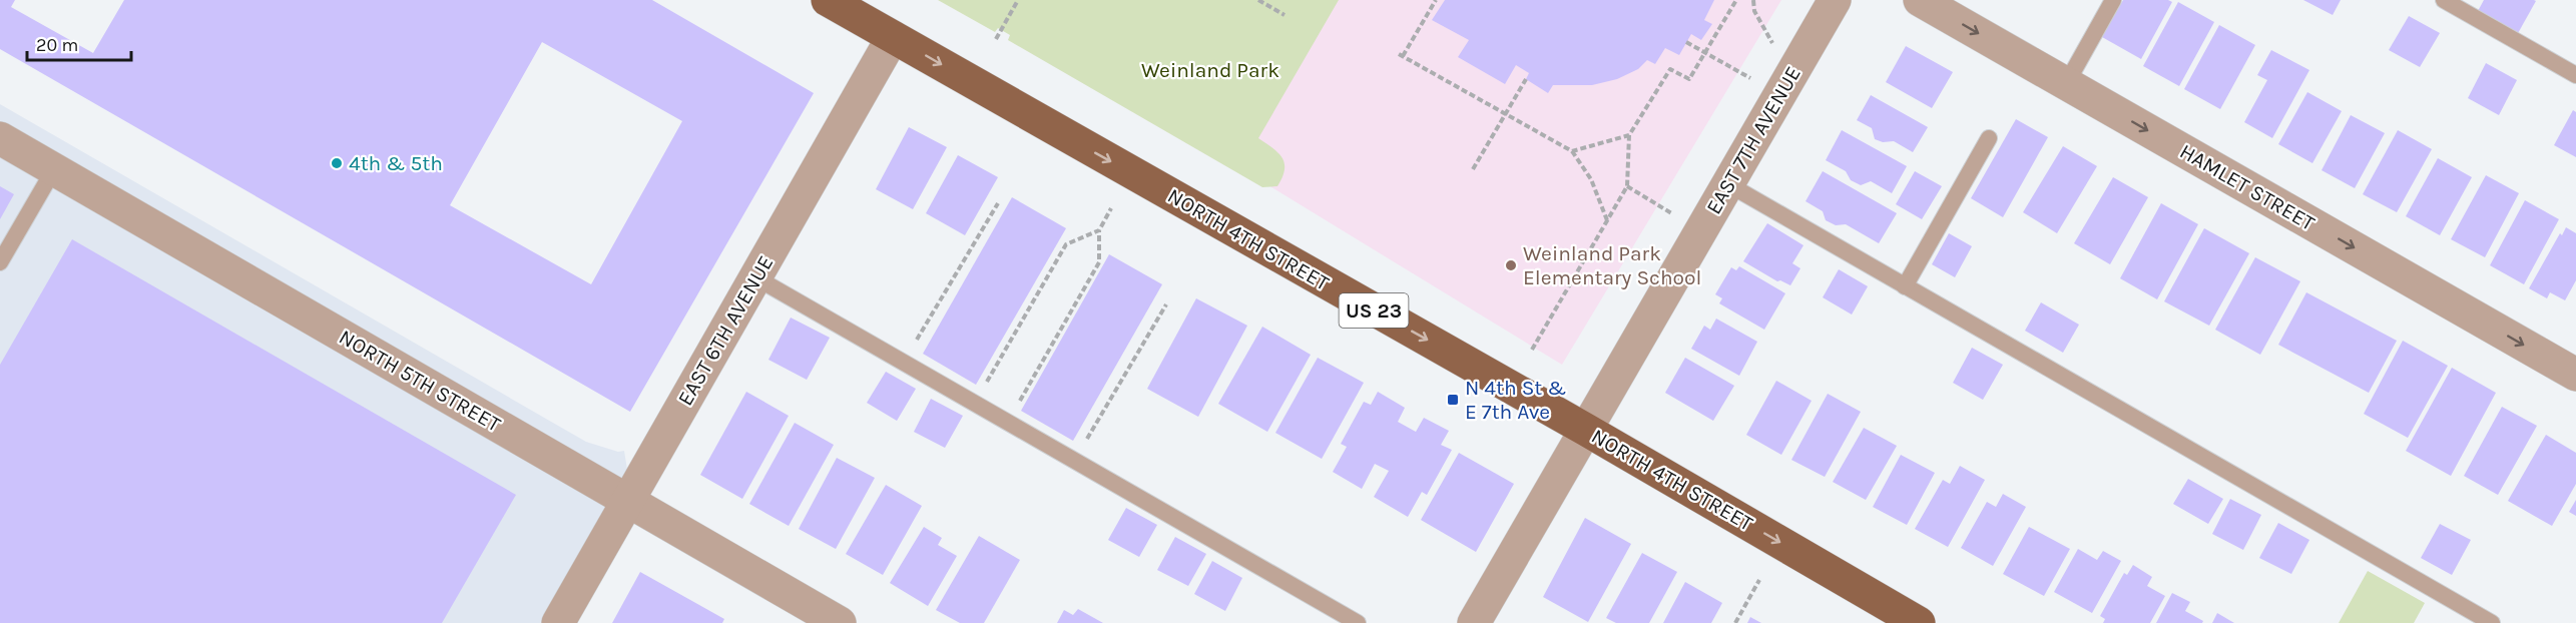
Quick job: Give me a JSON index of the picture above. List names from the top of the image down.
{
  "streets": {
    "main road": ["NORTH 4TH STREET", "US 23"],
    "street": [
      "EAST 7TH AVENUE",
      "HAMLET STREET",
      "EAST 6TH AVENUE",
      "NORTH 5TH STREET"
    ]
  },
  "crossings": [
    ["EAST 7TH AVENUE", "NORTH 4TH STREET"],
    ["NORTH 4TH STREET", "EAST 6TH AVENUE"],
    ["EAST 6TH AVENUE", "NORTH 5TH STREET"]
  ],
  "one_way": ["HAMLET STREET", "NORTH 4TH STREET"],
  "parks": ["Weinland Park"],
  "places": {
    "other": ["4th & 5th", "Weinland Park Elementary School"],
    "transit": ["N 4th St & E 7th Ave"]
  },
  "scale_bar": "20 m"
}
